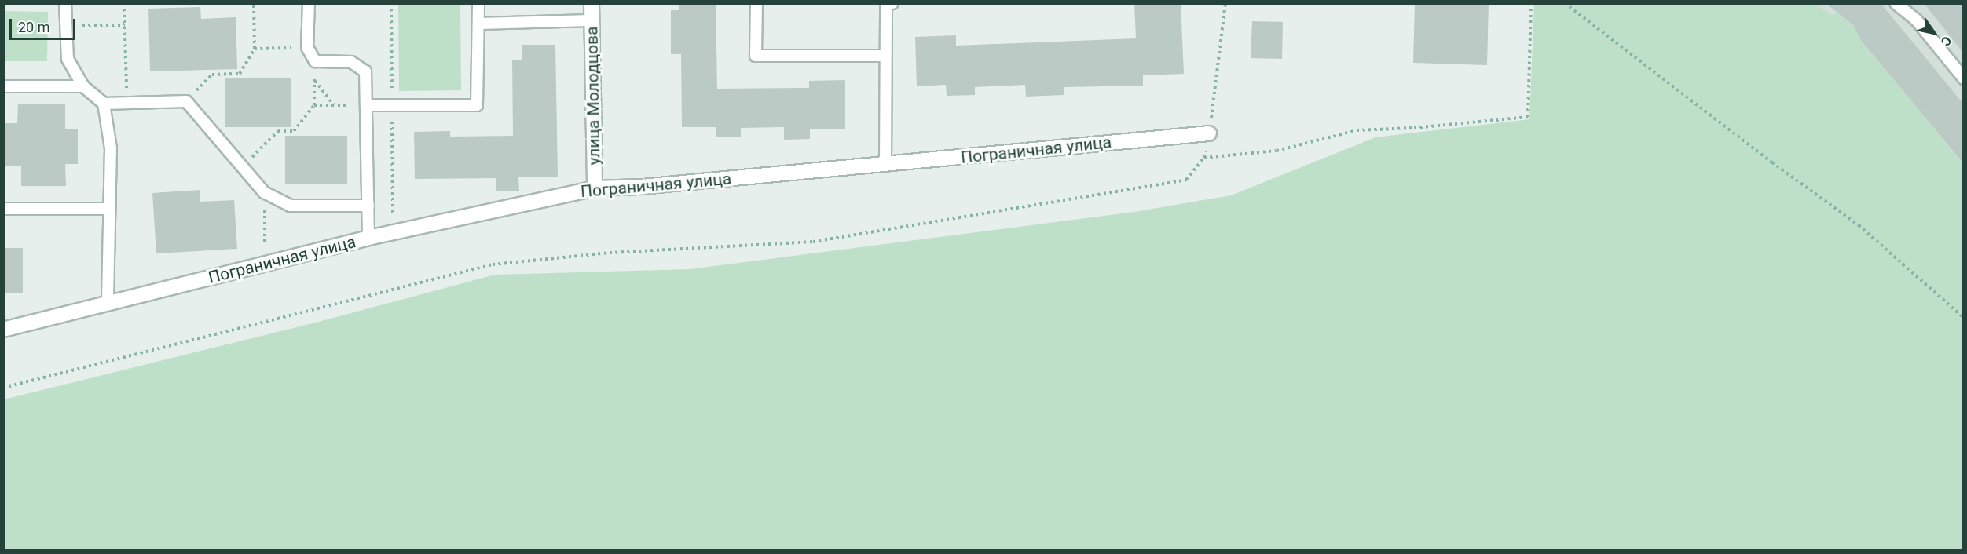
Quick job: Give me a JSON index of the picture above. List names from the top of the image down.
{
  "streets": {
    "street": ["улица Молодцова", "Пограничная улица"]
  },
  "crossings": [
    ["улица Молодцова", "Пограничная улица"]
  ],
  "scale_bar": "20 m",
  "north": "bottom right"
}
